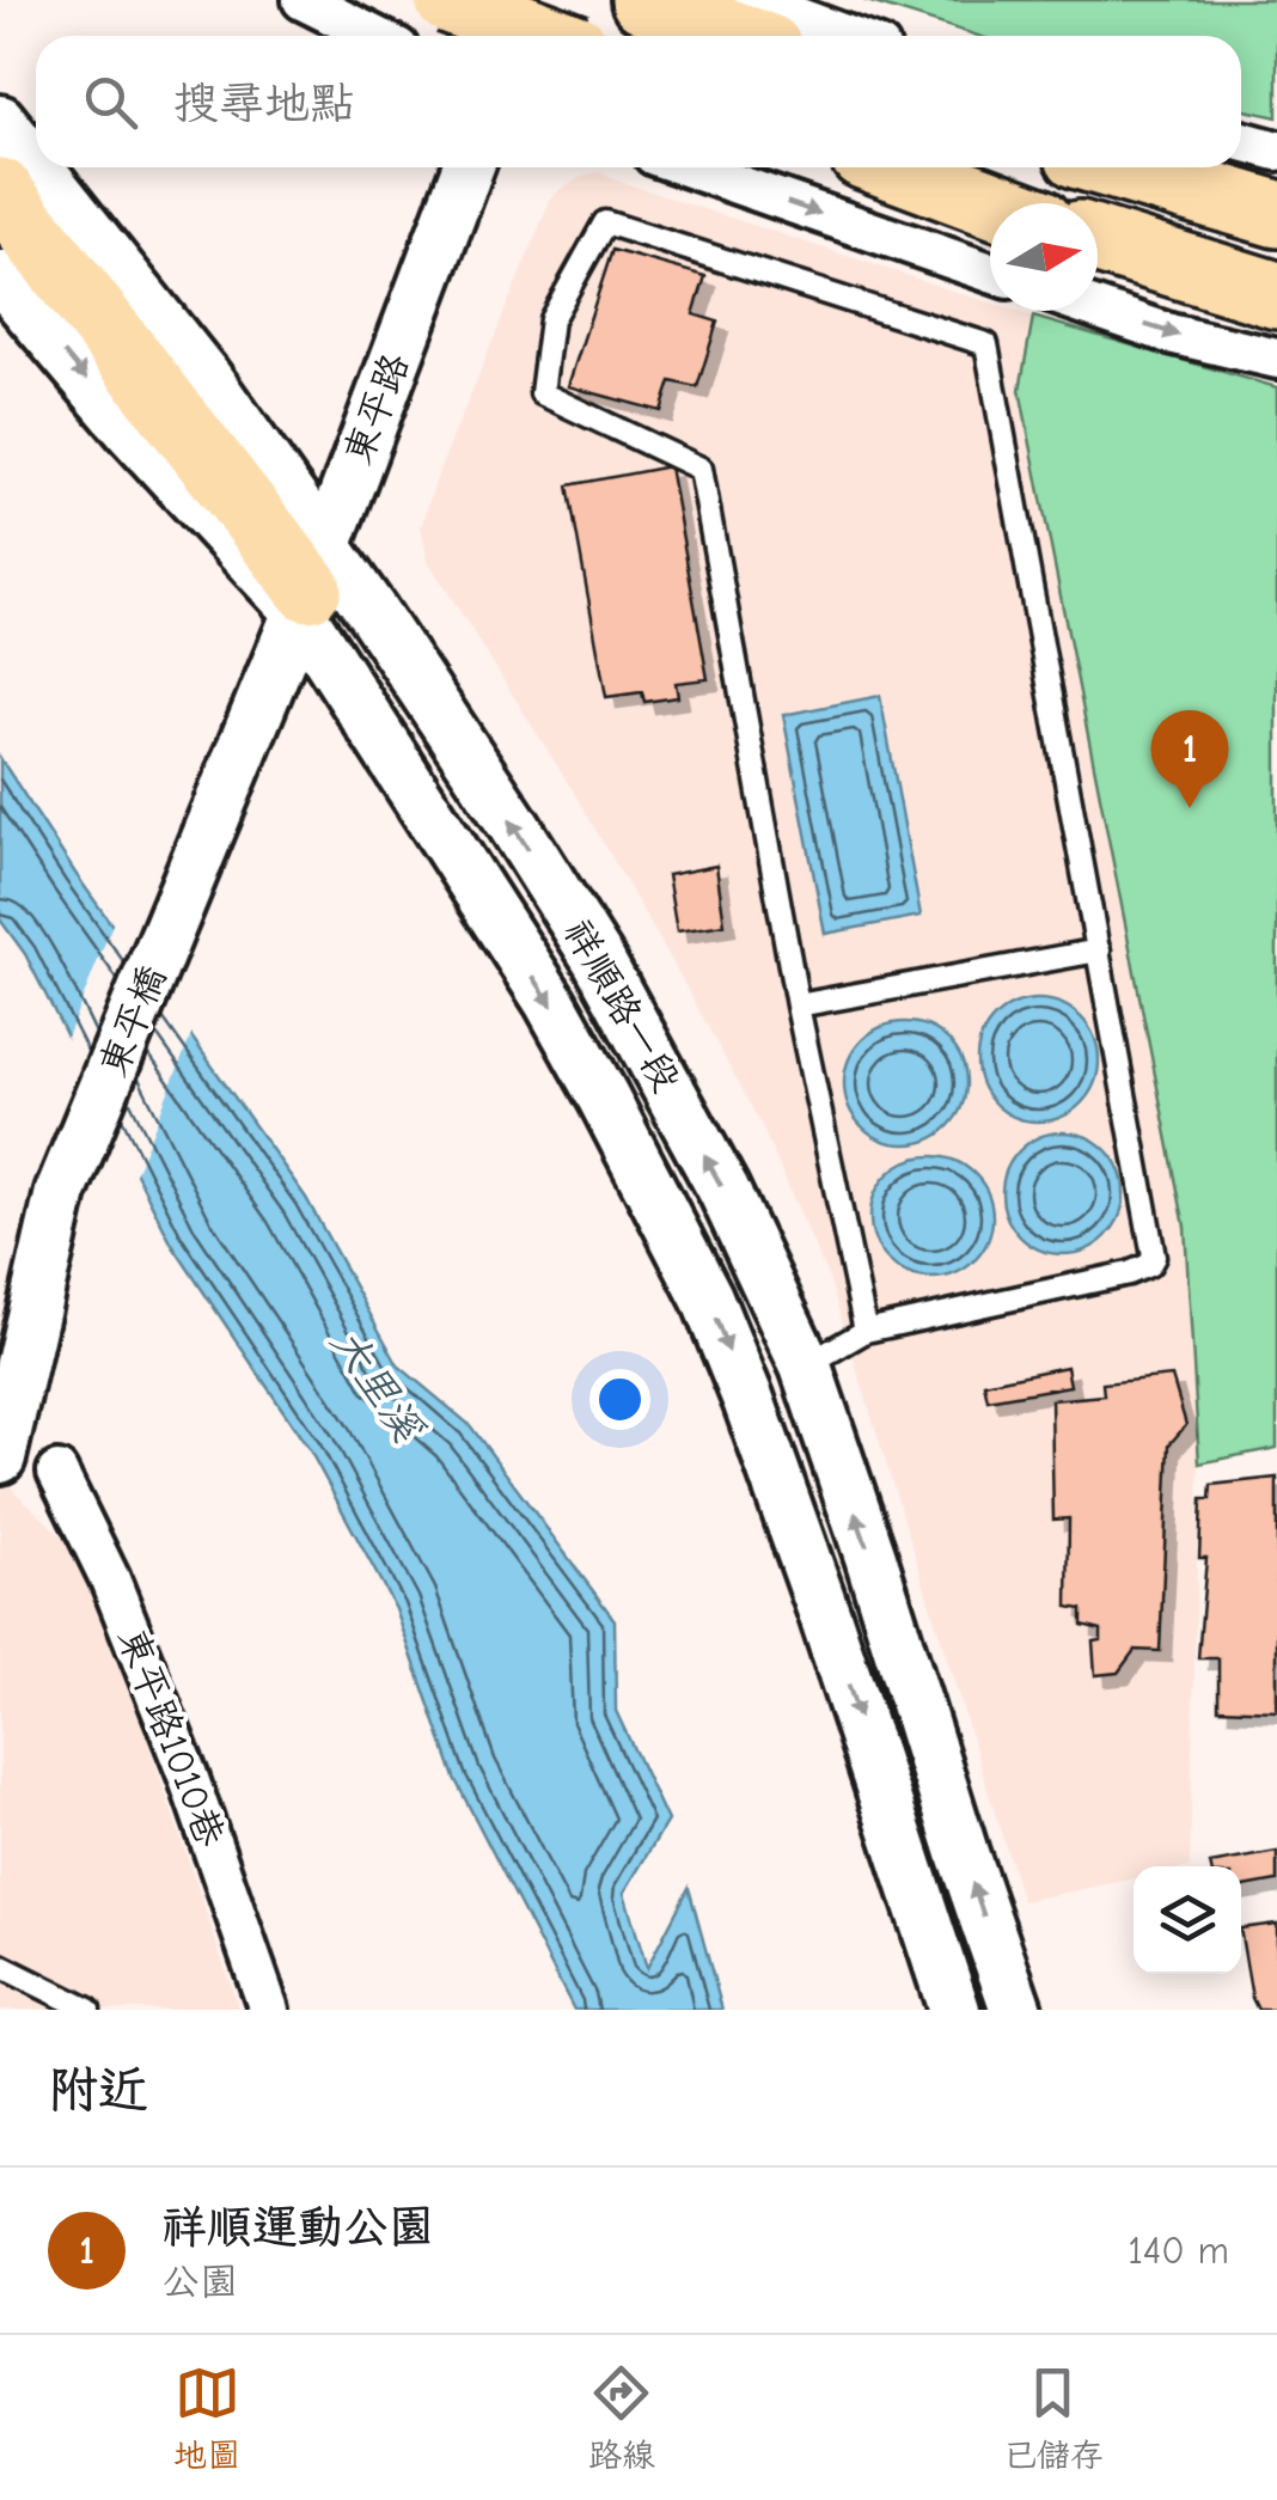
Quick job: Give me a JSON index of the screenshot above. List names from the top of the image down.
{
  "streets": {
    "street": [
      "東平路",
      "祥順路一段",
      "東平橋",
      "東平路1010巷"
    ]
  },
  "crossings": [
    ["東平路", "祥順路一段"],
    ["東平路", "東平橋"]
  ],
  "water": ["大里溪"],
  "north": "right",
  "page": {
    "search": "搜尋地點",
    "pins": "1",
    "heading": "附近",
    "list": [
      {
        "mark": "1",
        "name": "祥順運動公園",
        "note": "公園",
        "value": "140 m"
      }
    ],
    "nav": ["地圖", "路線", "已儲存"]
  }
}
